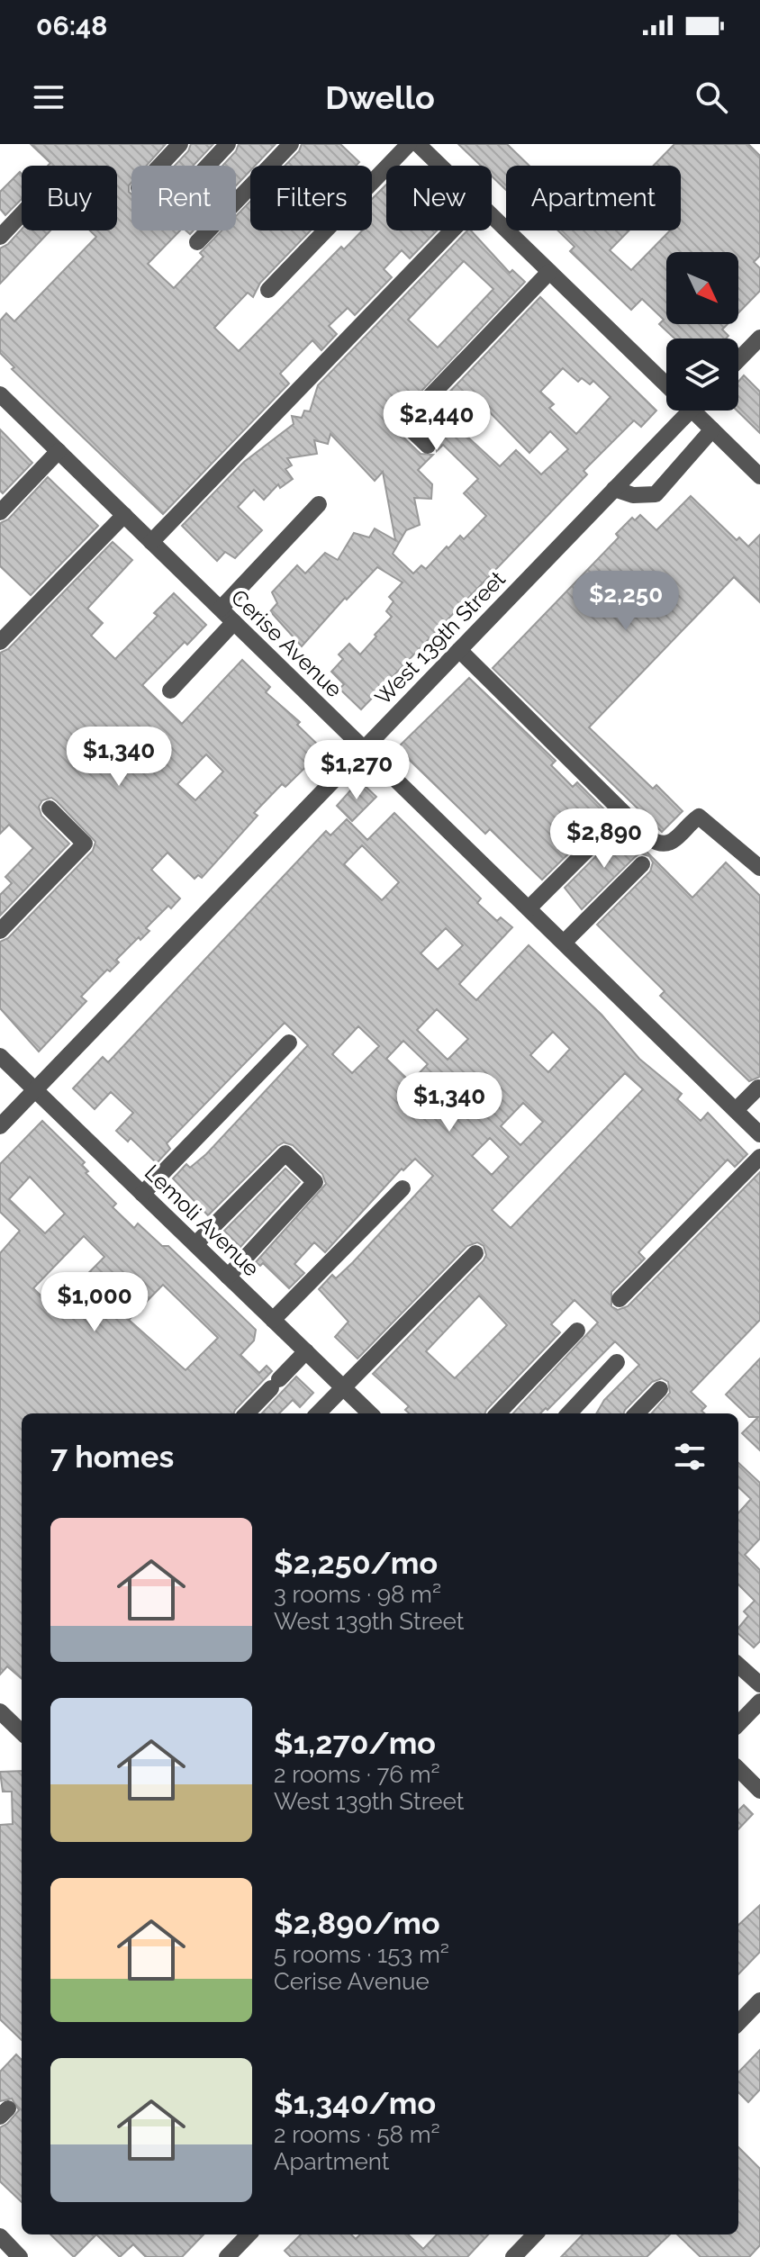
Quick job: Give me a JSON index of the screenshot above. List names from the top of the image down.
{
  "streets": {
    "street": ["West 139th Street", "Cerise Avenue", "Lemoli Avenue"]
  },
  "crossings": [
    ["West 139th Street", "Cerise Avenue"],
    ["West 139th Street", "Lemoli Avenue"]
  ],
  "north": "bottom right",
  "page": {
    "status": "06:48",
    "header": "Dwello",
    "chip": [
      "Buy",
      "Rent",
      "Filters",
      "New",
      "Apartment"
    ],
    "price": [
      "$2,440",
      "$2,250",
      "$1,340",
      "$1,270",
      "$2,890",
      "$1,340",
      "$1,000"
    ],
    "heading": "7 homes",
    "list": [
      {
        "name": "$2,250/mo",
        "note": "3 rooms · 98 m² · West 139th Street"
      },
      {
        "name": "$1,270/mo",
        "note": "2 rooms · 76 m² · West 139th Street"
      },
      {
        "name": "$2,890/mo",
        "note": "5 rooms · 153 m² · Cerise Avenue"
      },
      {
        "name": "$1,340/mo",
        "note": "2 rooms · 58 m² · Apartment"
      }
    ]
  }
}
